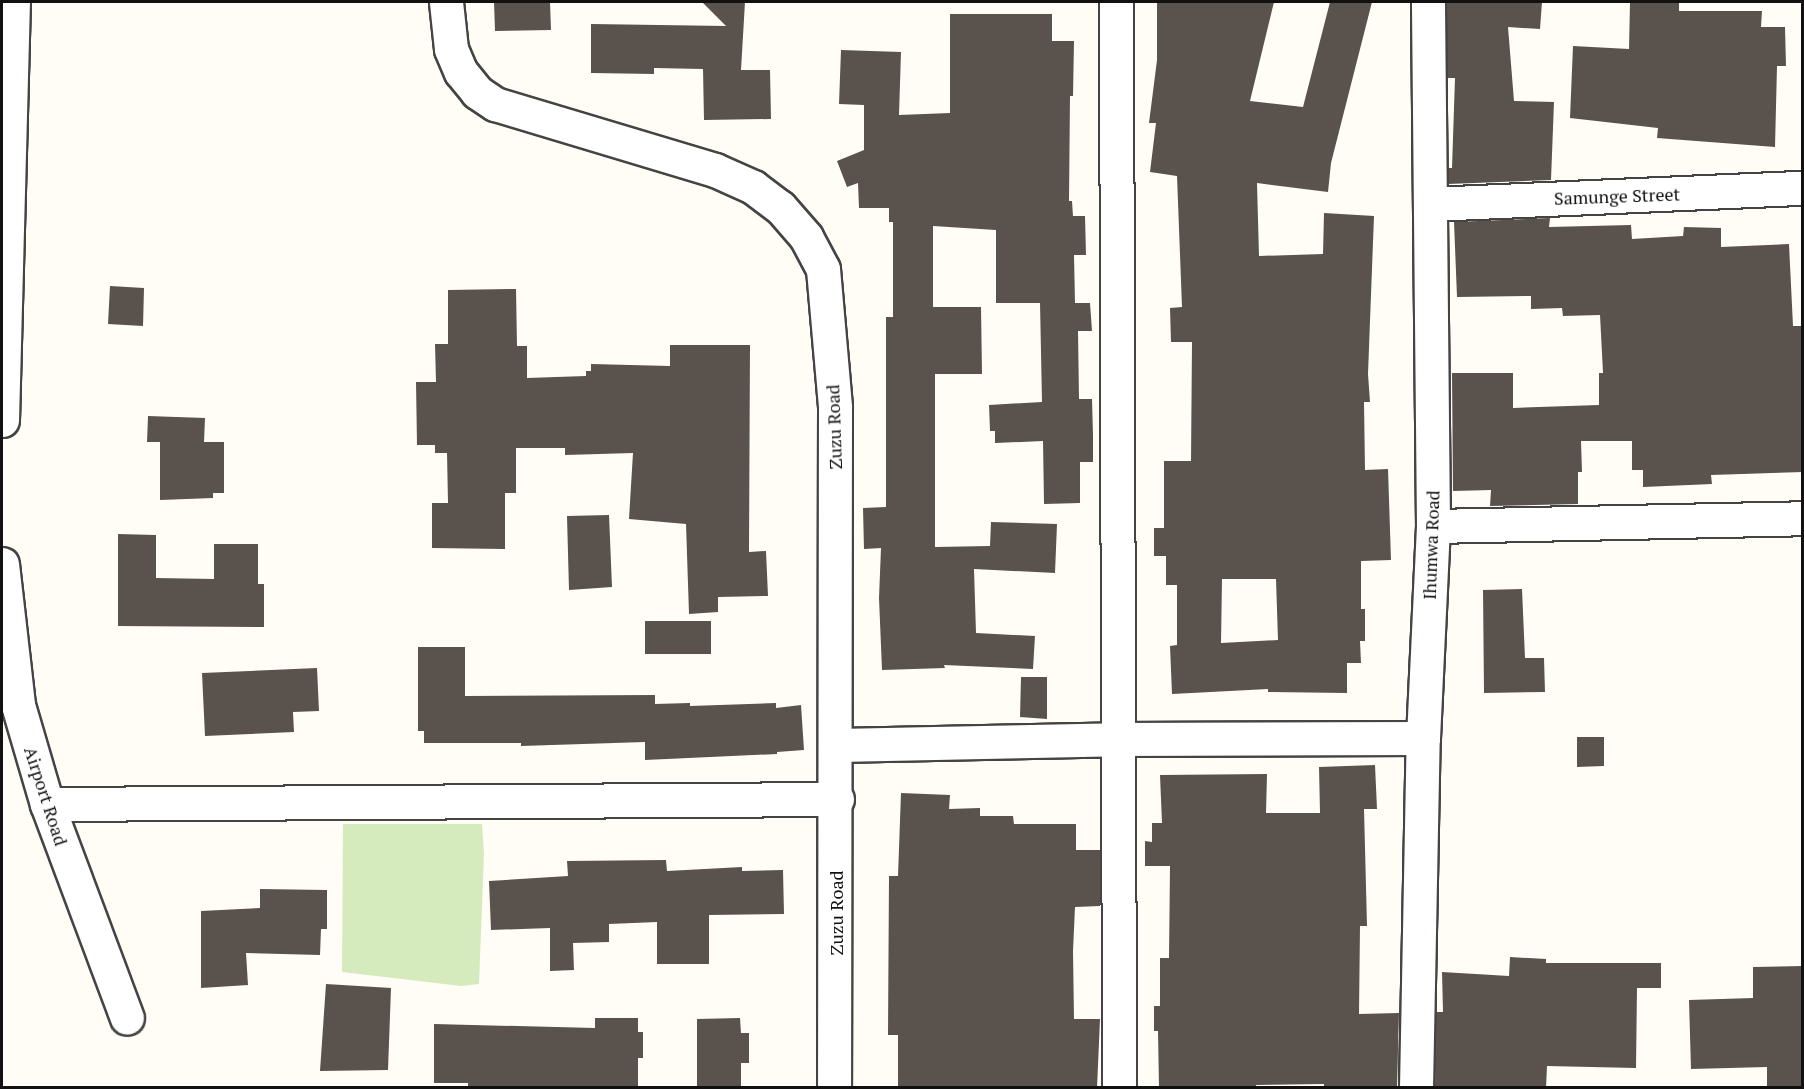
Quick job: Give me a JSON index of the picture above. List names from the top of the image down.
{
  "streets": {
    "street": [
      "Samunge Street",
      "Zuzu Road",
      "Ihumwa Road",
      "Airport Road"
    ]
  },
  "crossings": [
    ["Samunge Street", "Ihumwa Road"]
  ]
}
